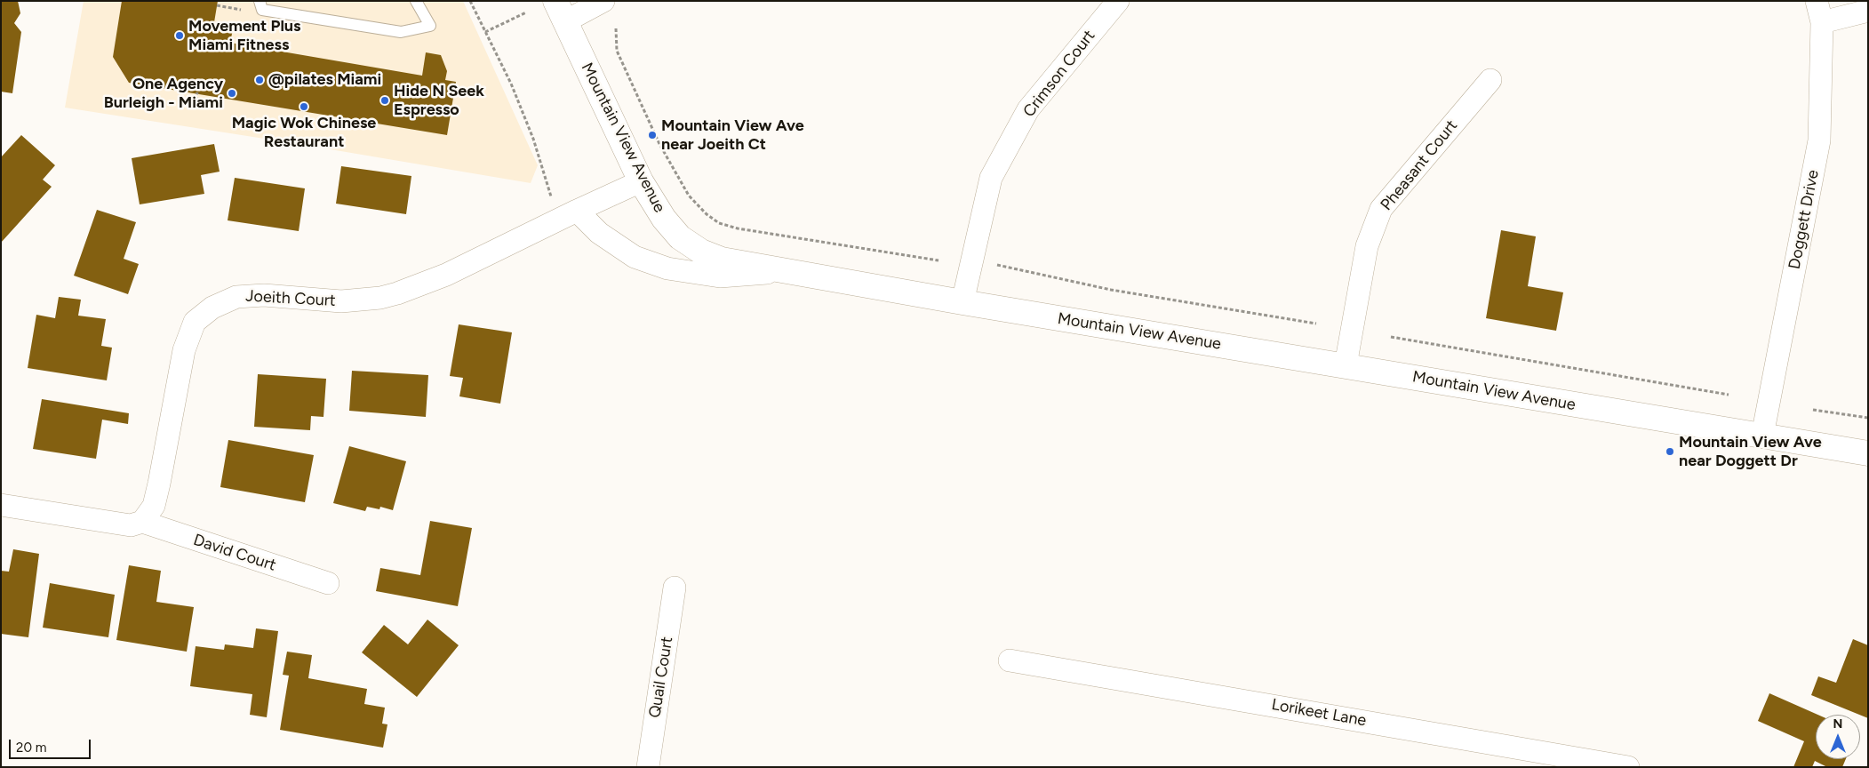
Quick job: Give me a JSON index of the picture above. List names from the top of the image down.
{
  "streets": {
    "street": [
      "Crimson Court",
      "Mountain View Avenue",
      "Pheasant Court",
      "Doggett Drive",
      "Joeith Court",
      "David Court",
      "Quail Court",
      "Lorikeet Lane"
    ]
  },
  "crossings": [
    ["Crimson Court", "Mountain View Avenue"],
    ["Mountain View Avenue", "Pheasant Court"],
    ["Mountain View Avenue", "Doggett Drive"],
    ["Mountain View Avenue", "Joeith Court"],
    ["Joeith Court", "David Court"]
  ],
  "places": [
    "Movement Plus Miami Fitness",
    "@pilates Miami",
    "One Agency Burleigh - Miami",
    "Hide N Seek Espresso",
    "Magic Wok Chinese Restaurant",
    "Mountain View Ave near Joeith Ct",
    "Mountain View Ave near Doggett Dr"
  ],
  "scale_bar": "20 m",
  "north": "top"
}
